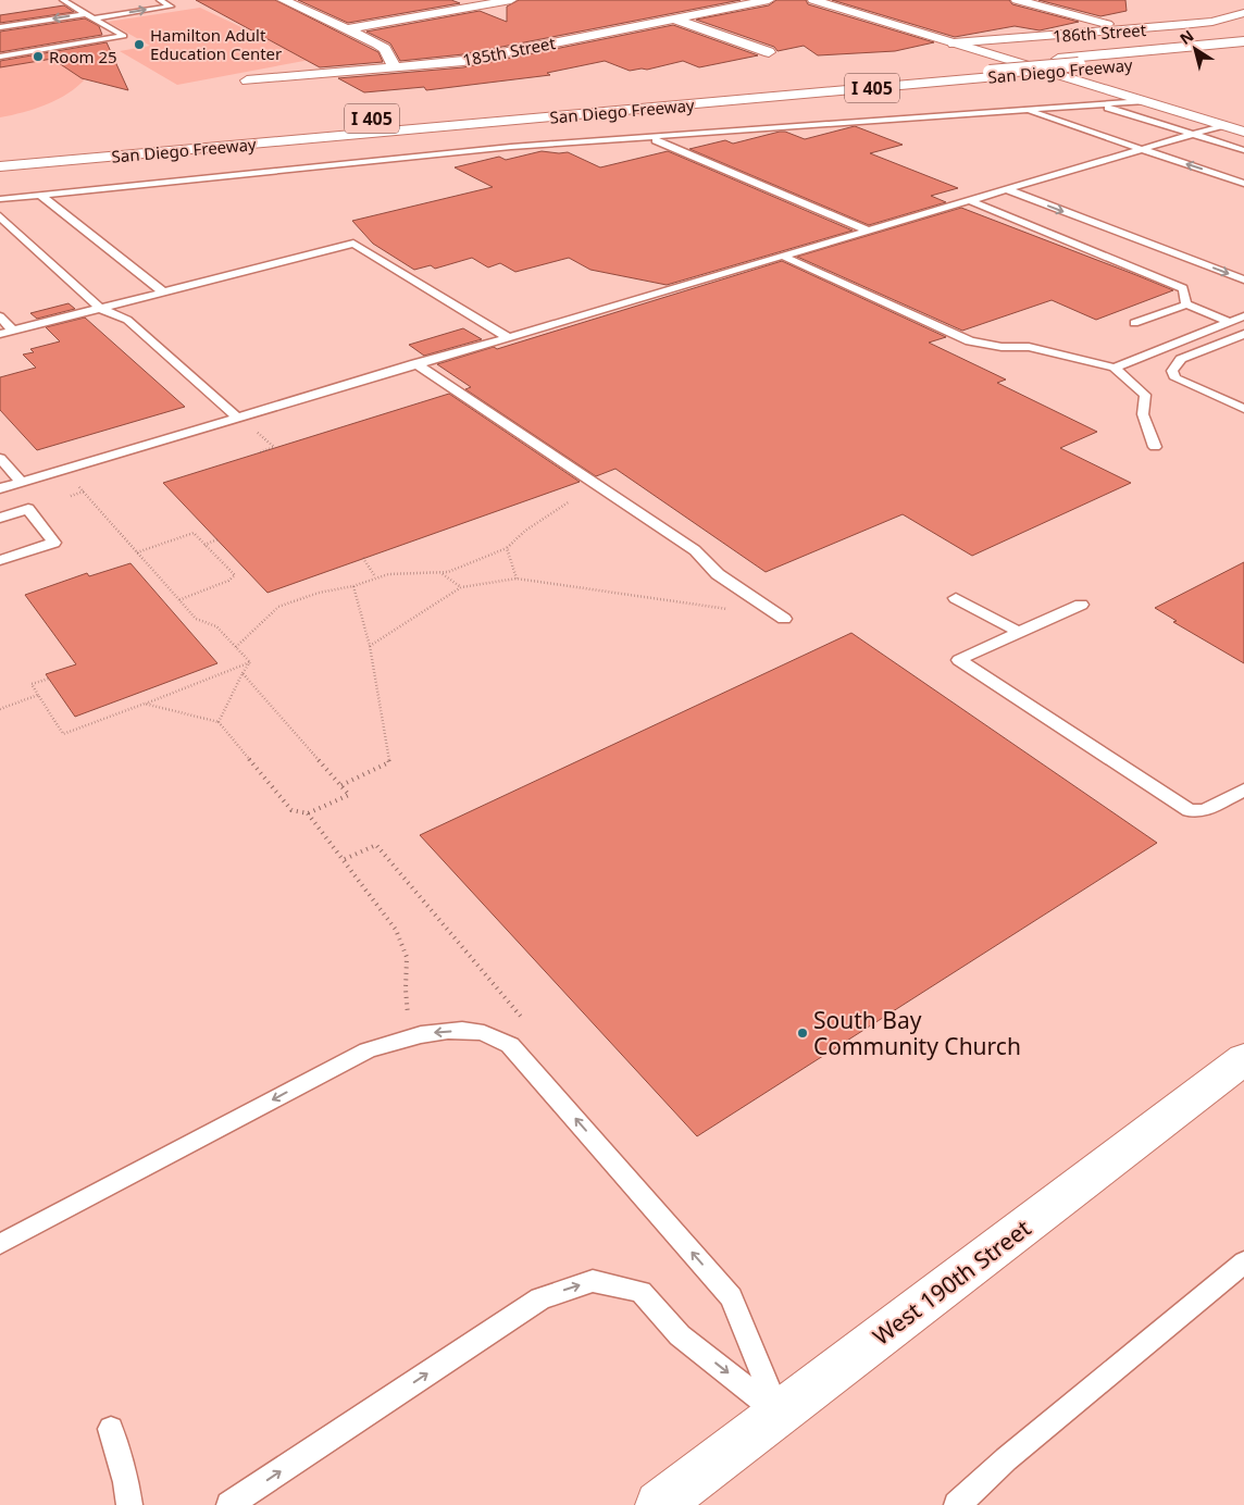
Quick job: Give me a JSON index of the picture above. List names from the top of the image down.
{
  "streets": {
    "main road": [
      "186th Street",
      "185th Street",
      "San Diego Freeway",
      "I 405",
      "West 190th Street"
    ]
  },
  "places": ["Hamilton Adult Education Center", "Room 25", "South Bay Community Church"],
  "north": "top left"
}
